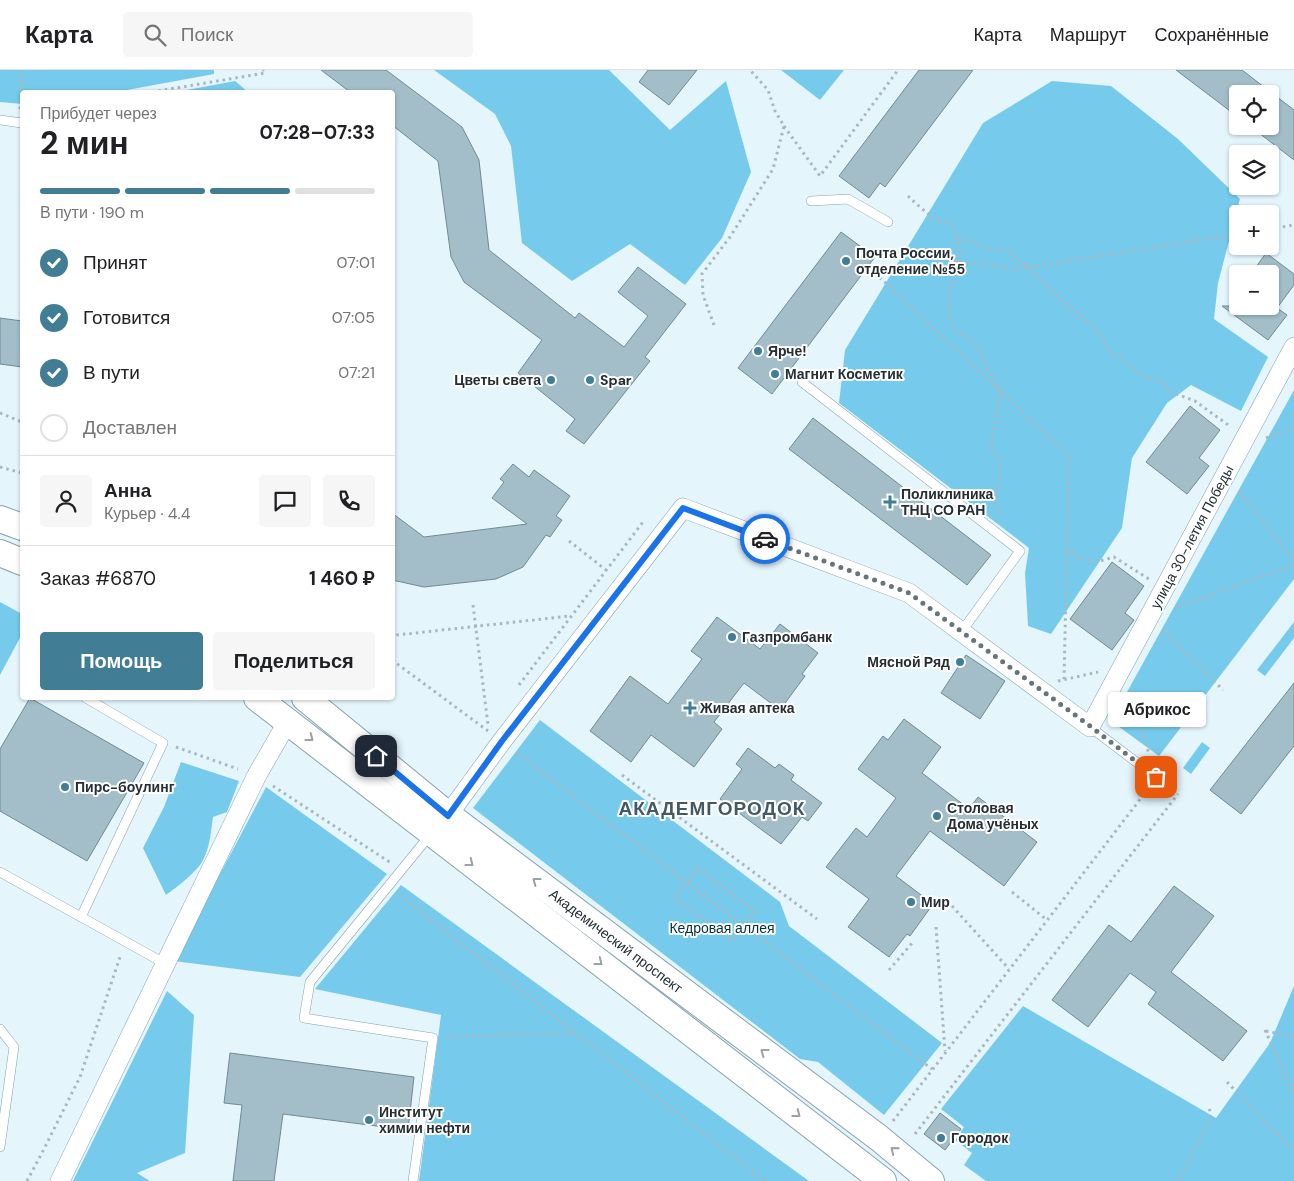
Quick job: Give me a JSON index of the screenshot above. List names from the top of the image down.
{
  "streets": {
    "main road": ["Академический проспект"],
    "street": ["улица 30-летия Победы"]
  },
  "districts": ["АКАДЕМГОРОДОК"],
  "parks": ["Кедровая аллея"],
  "places": {
    "other": [
      "Почта России, отделение №55",
      "Ярче!",
      "Магнит Косметик",
      "Цветы света",
      "Spar",
      "Газпромбанк",
      "Мясной Ряд",
      "Абрикос",
      "Пирс-боулинг",
      "Столовая Дома учёных",
      "Мир",
      "Институт химии нефти",
      "Городок"
    ],
    "health": ["Поликлиника ТНЦ СО РАН", "Живая аптека"]
  },
  "page": {
    "header": "Карта",
    "search": "Поиск",
    "nav": ["Карта", "Маршрут", "Сохранённые"],
    "map_buttons": ["+", "−"],
    "heading": ["2 мин", "Прибудет через", "07:28–07:33"],
    "panel": [
      "Анна",
      "Курьер · 4.4",
      "Заказ #6870",
      "1 460 ₽"
    ],
    "bar": "В пути · 190 m",
    "list": [
      ["Принят", "07:01"],
      ["Готовится", "07:05"],
      ["В пути", "07:21"],
      "Доставлен"
    ],
    "buttons": ["Помощь", "Поделиться"],
    "bubble": "Абрикос"
  }
}
